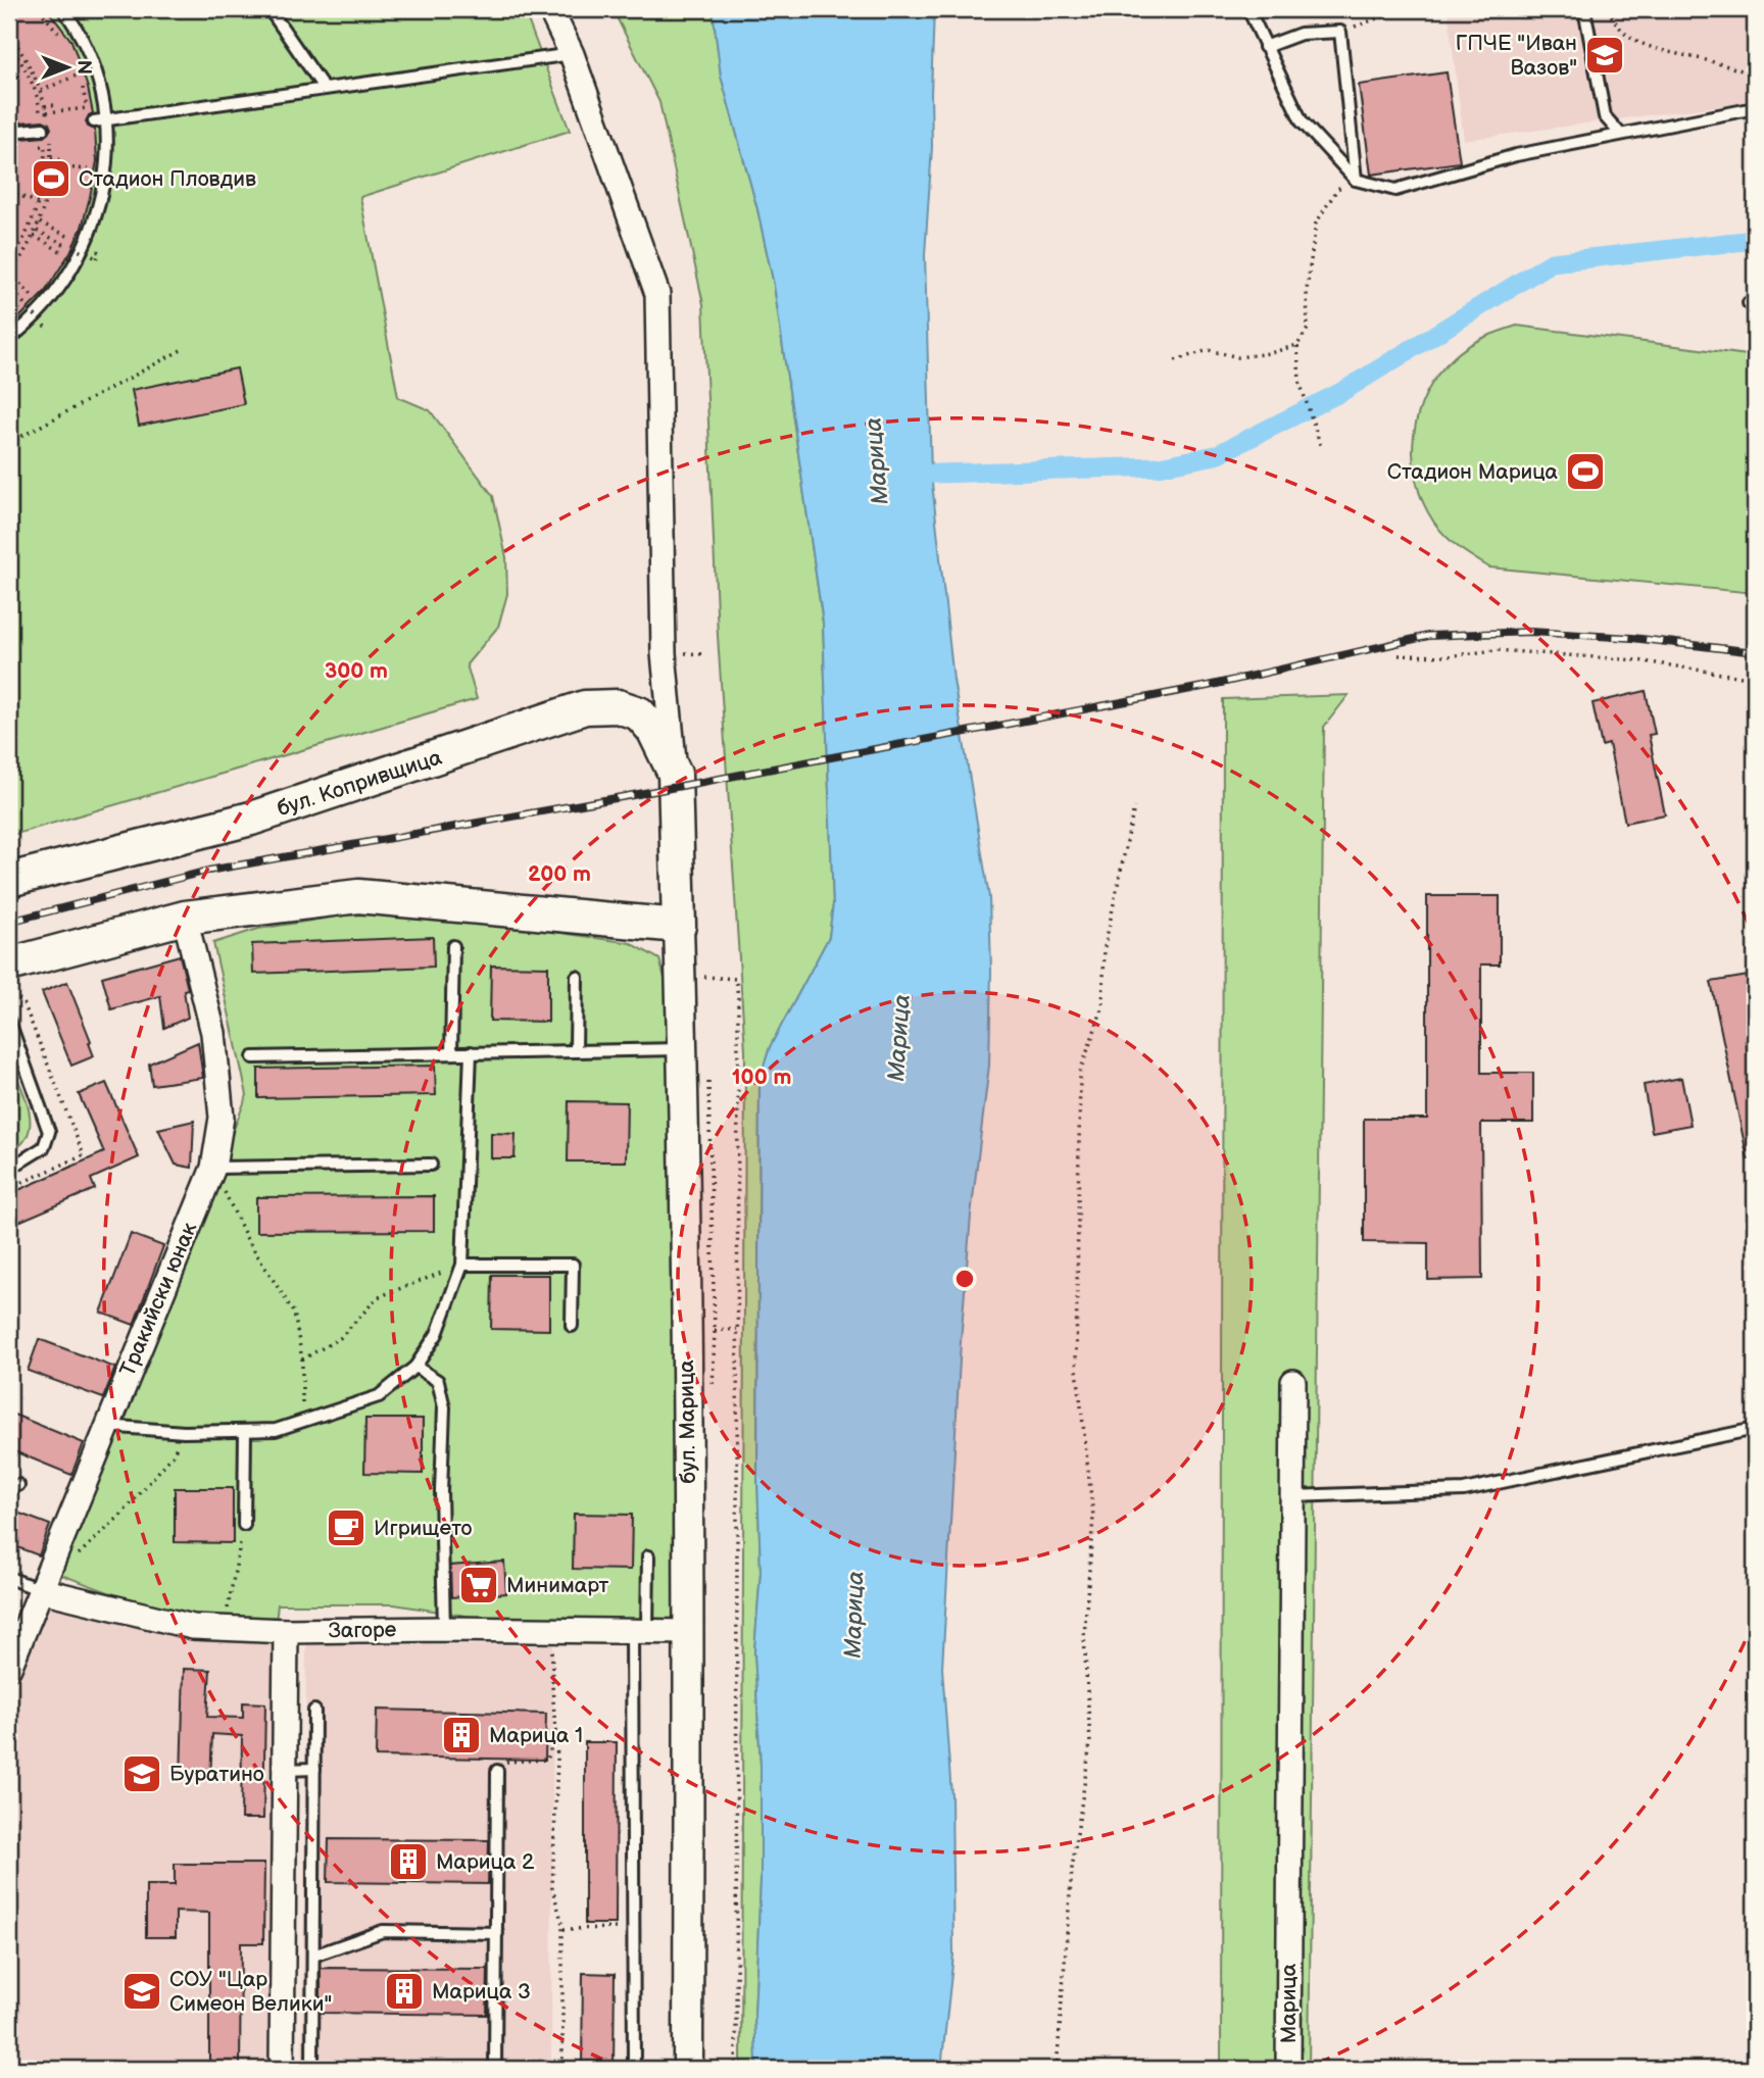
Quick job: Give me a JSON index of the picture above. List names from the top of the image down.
{
  "streets": {
    "main road": ["бул. Копривщица", "бул. Марица"],
    "street": ["Тракийски юнак", "Загоре", "Марица"]
  },
  "crossings": [
    ["бул. Копривщица", "бул. Марица"],
    ["Тракийски юнак", "Загоре"],
    ["бул. Марица", "Загоре"]
  ],
  "water": ["Марица"],
  "places": {
    "school or university": ["ГПЧЕ \"Иван Вазов\"", "Буратино", "СОУ \"Цар Симеон Велики\""],
    "sports": ["Стадион Пловдив", "Стадион Марица"],
    "cafe": ["Игрището"],
    "supermarket": ["Минимарт"],
    "building": ["Марица 1", "Марица 2", "Марица 3"]
  },
  "north": "right",
  "rings": ["300 m", "200 m", "100 m"]
}
